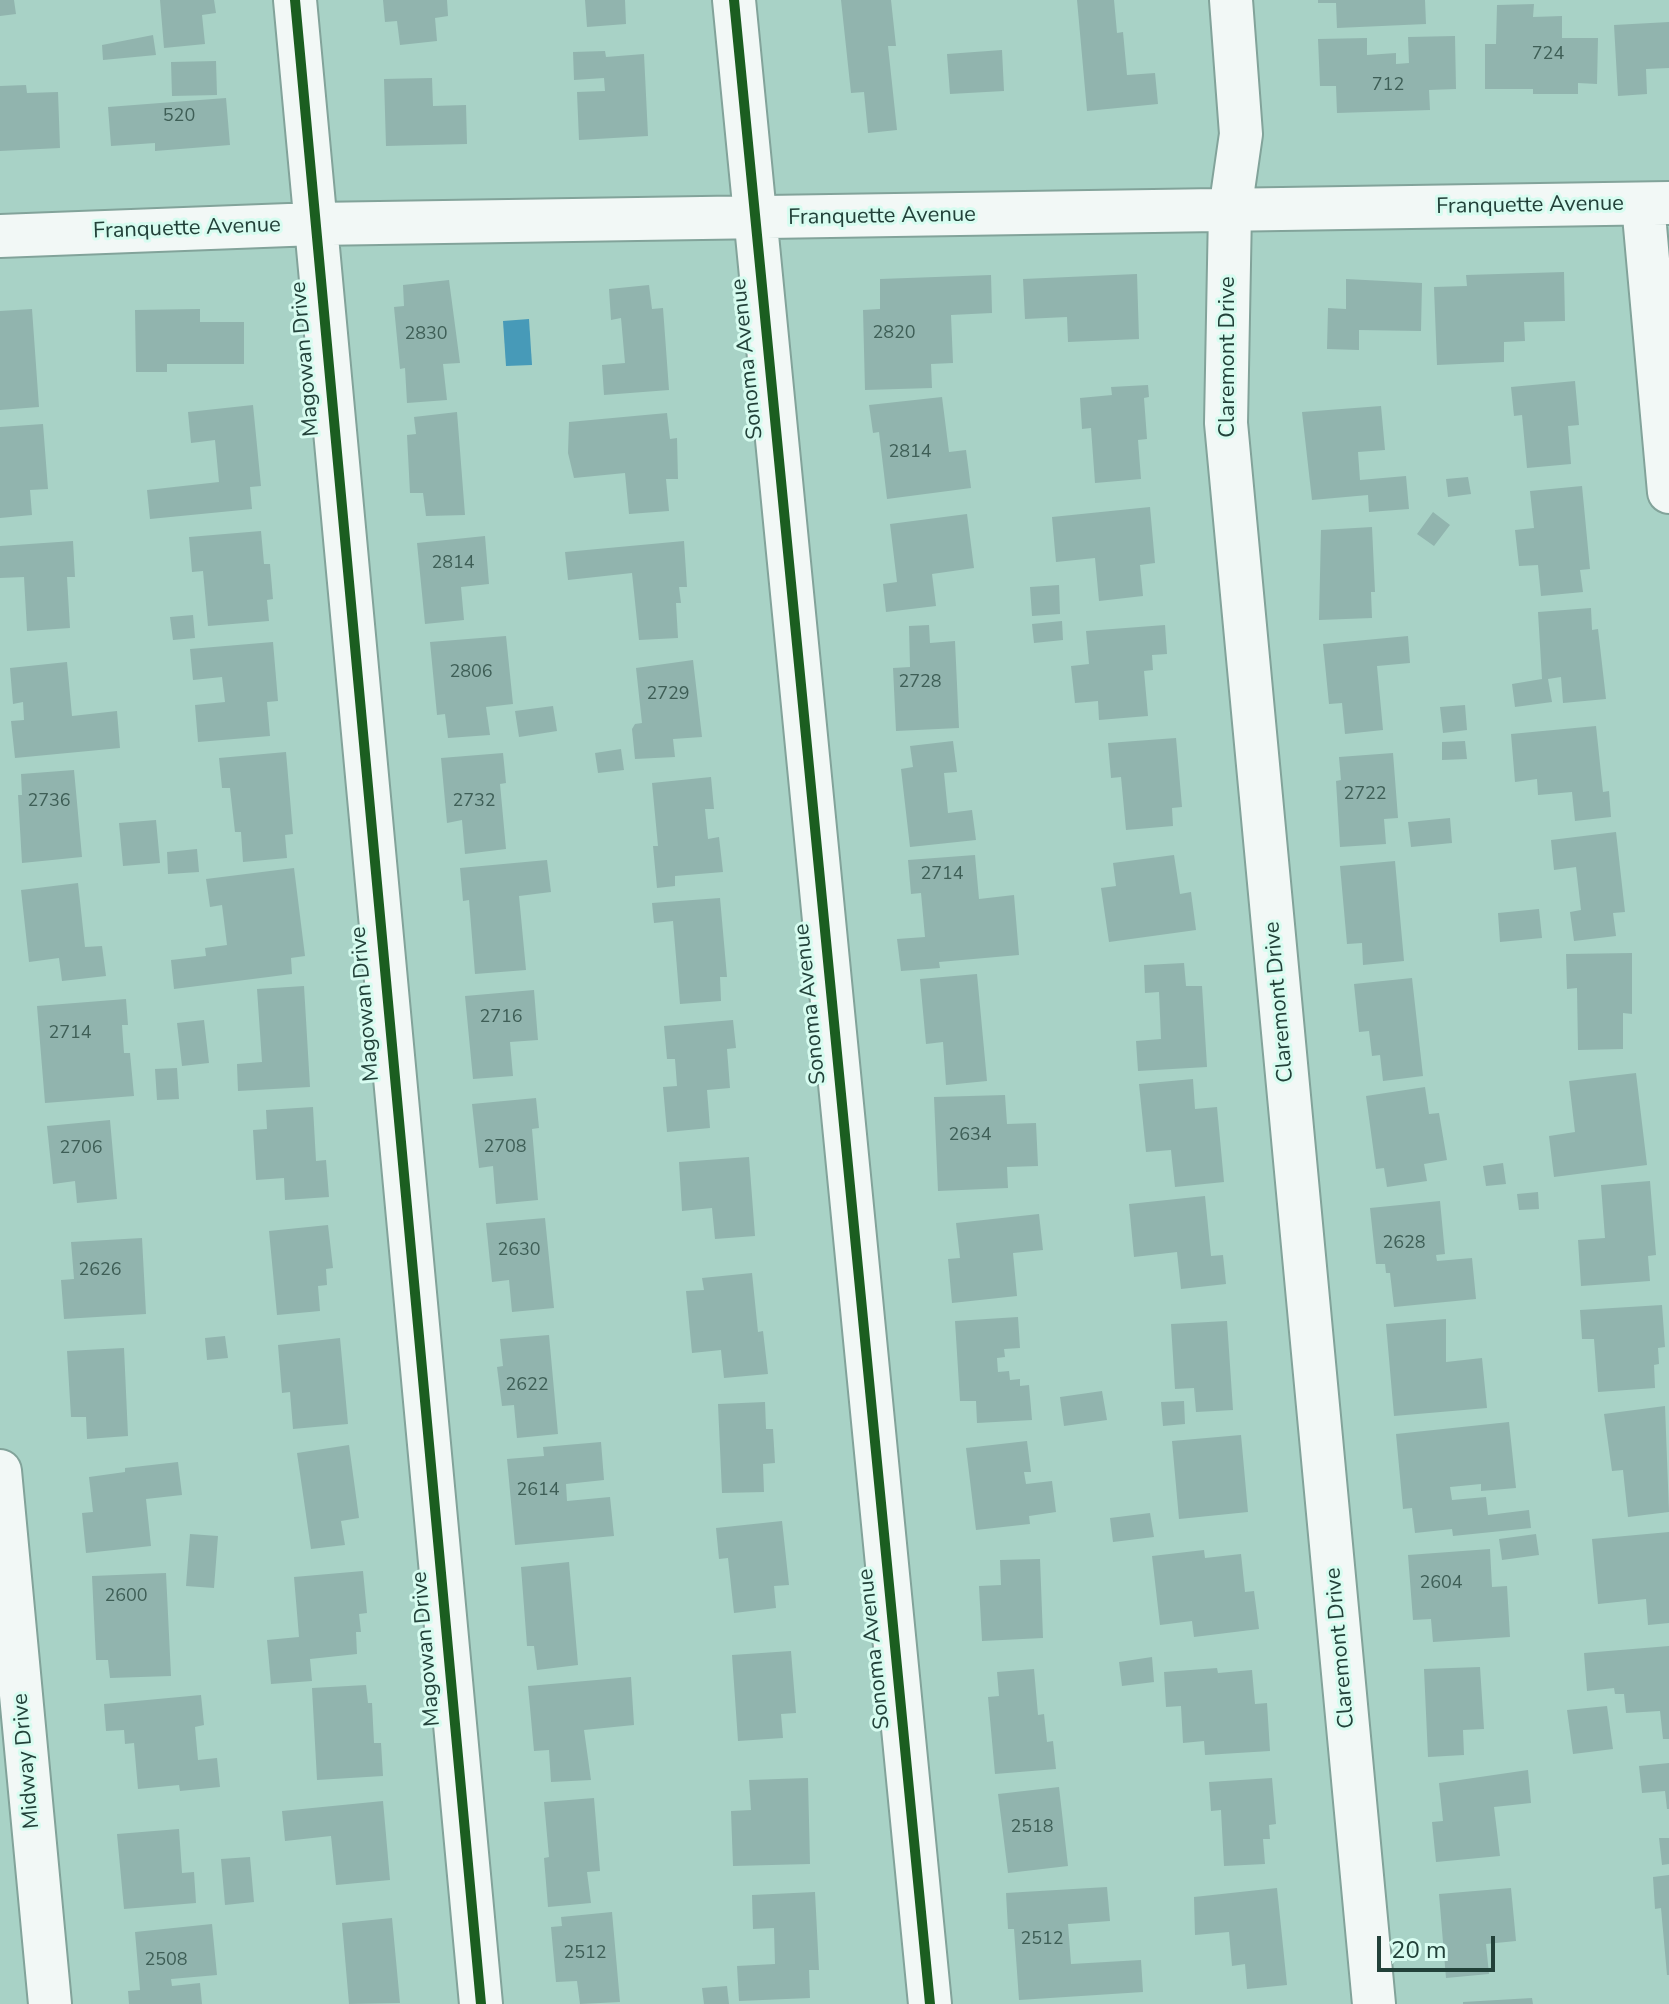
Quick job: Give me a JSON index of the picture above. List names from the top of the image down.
{
  "streets": {
    "street": [
      "Franquette Avenue",
      "Claremont Drive",
      "Magowan Drive",
      "Sonoma Avenue",
      "Midway Drive"
    ]
  },
  "crossings": [
    ["Franquette Avenue", "Claremont Drive"],
    ["Franquette Avenue", "Magowan Drive"],
    ["Franquette Avenue", "Sonoma Avenue"]
  ],
  "house_numbers": [
    "724",
    "712",
    "520",
    "2820",
    "2830",
    "2814",
    "2814",
    "2806",
    "2728",
    "2729",
    "2722",
    "2736",
    "2732",
    "2714",
    "2716",
    "2714",
    "2634",
    "2708",
    "2706",
    "2628",
    "2630",
    "2626",
    "2622",
    "2614",
    "2604",
    "2600",
    "2518",
    "2512",
    "2512",
    "2508"
  ],
  "scale_bar": "20 m"
}
